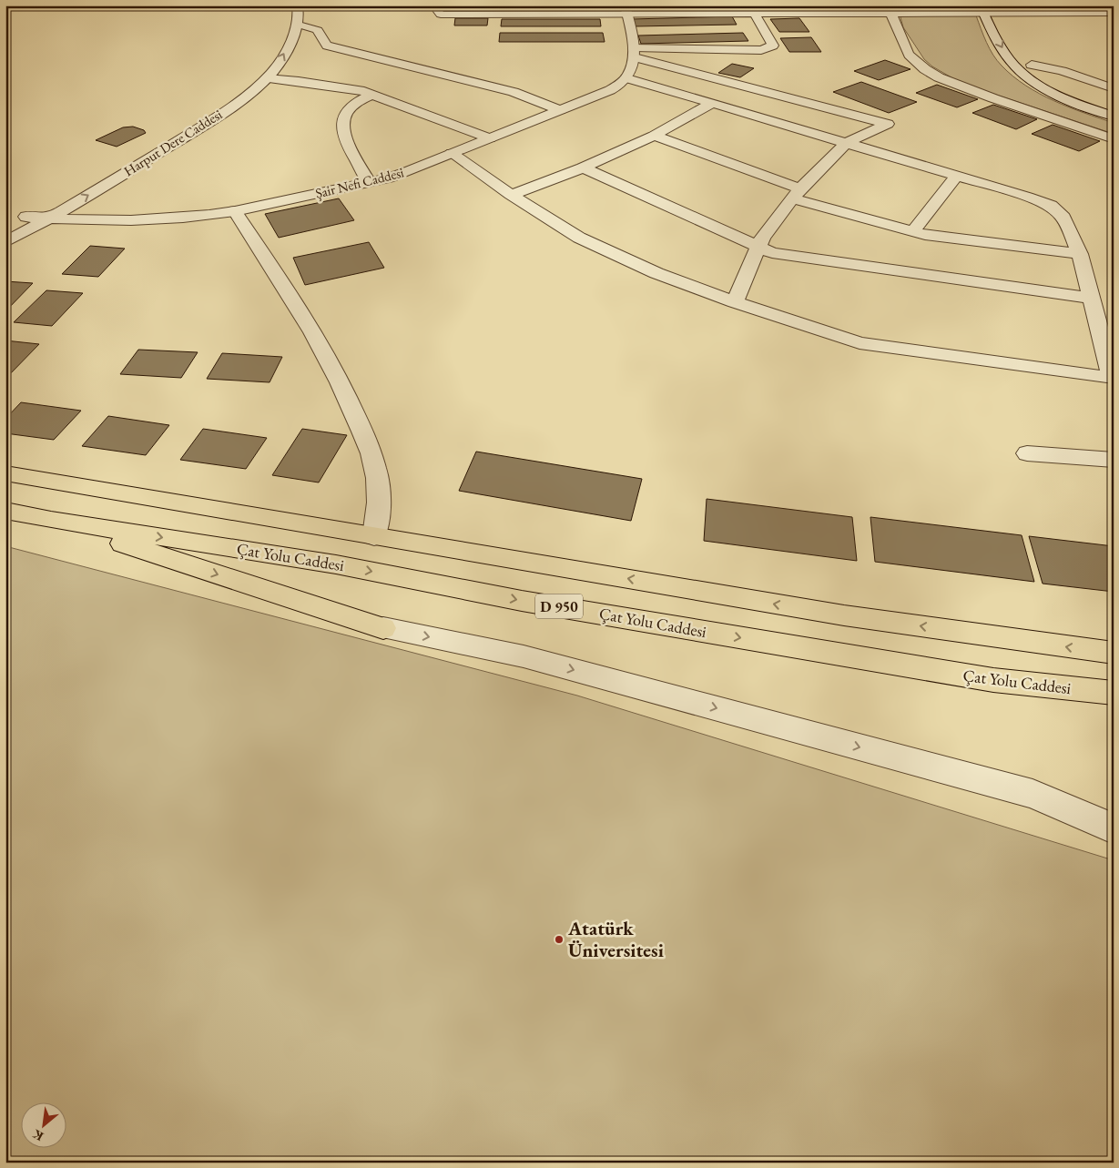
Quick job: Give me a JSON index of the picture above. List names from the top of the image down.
{
  "streets": {
    "highway": ["Çat Yolu Caddesi", "D 950"],
    "street": ["Harput Dere Caddesi", "Şair Nefi Caddesi"]
  },
  "crossings": [
    ["Harput Dere Caddesi", "Şair Nefi Caddesi"]
  ],
  "places": ["Atatürk Üniversitesi"],
  "north": "bottom left"
}
